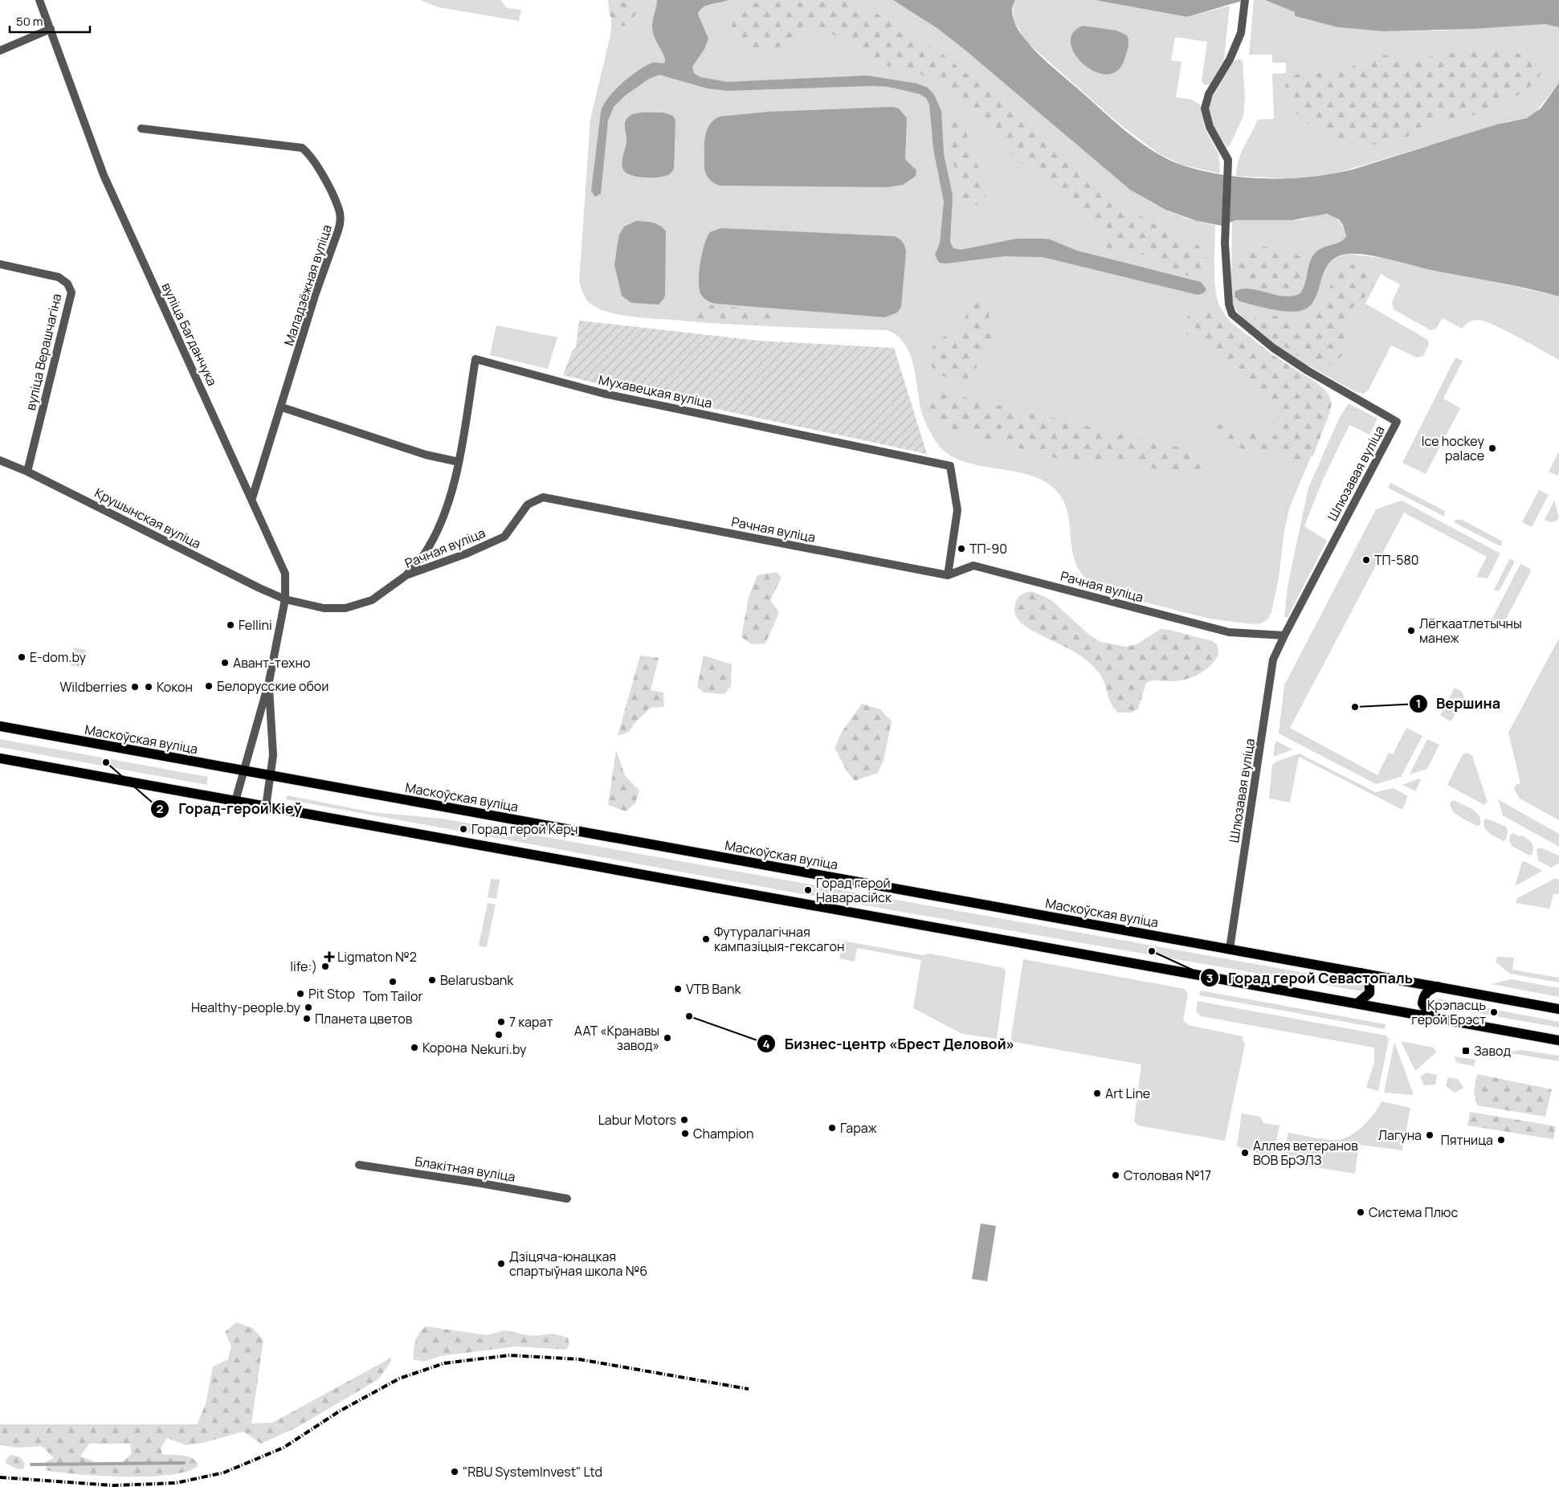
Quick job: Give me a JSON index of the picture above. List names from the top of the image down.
{
  "streets": {
    "main road": ["Маскоўская вуліца"],
    "street": [
      "Маладзёжная вуліца",
      "вуліца Багданчука",
      "вуліца Верашчагіна",
      "Мухавецкая вуліца",
      "Шлюзавая вуліца",
      "Крушынская вуліца",
      "Рачная вуліца",
      "Блакітная вуліца"
    ]
  },
  "crossings": [
    ["Маладзёжная вуліца", "вуліца Багданчука"],
    ["вуліца Багданчука", "Крушынская вуліца"],
    ["вуліца Багданчука", "Рачная вуліца"],
    ["вуліца Багданчука", "Маскоўская вуліца"],
    ["вуліца Верашчагіна", "Крушынская вуліца"],
    ["Мухавецкая вуліца", "Рачная вуліца"],
    ["Шлюзавая вуліца", "Рачная вуліца"],
    ["Шлюзавая вуліца", "Маскоўская вуліца"],
    ["Крушынская вуліца", "Рачная вуліца"]
  ],
  "places": {
    "other": [
      "Ice hockey palace",
      "ТП-90",
      "ТП-580",
      "Fellini",
      "Лёгкаатлетычны манеж",
      "E-dom.by",
      "Авант-техно",
      "Белорусские обои",
      "Wildberries",
      "Кокон",
      "Вершина",
      "Горад-герой Кіеў",
      "Горад герой Керч",
      "Горад герой Наварасійск",
      "Футуралагічная кампазіцыя-гексагон",
      "Горад герой Севастопаль",
      "life:)",
      "Belarusbank",
      "Tom Tailor",
      "VTB Bank",
      "Pit Stop",
      "Healthy-people.by",
      "Крэпасць герой Брэст",
      "Бизнес-центр «Брест Деловой»",
      "Планета цветов",
      "7 карат",
      "Nekuri.by",
      "ААТ «Кранавы завод»",
      "Корона",
      "Art Line",
      "Labur Motors",
      "Гараж",
      "Champion",
      "Лагуна",
      "Пятница",
      "Аллея ветеранов ВОВ БрЭЛЗ",
      "Столовая №17",
      "Система Плюс",
      "Дзіцяча-юнацкая спартыўная школа №6",
      "\"RBU SystemInvest\" Ltd"
    ],
    "health": ["Ligmaton №2"],
    "transit": ["Завод"]
  },
  "scale_bar": "50 m"
}
